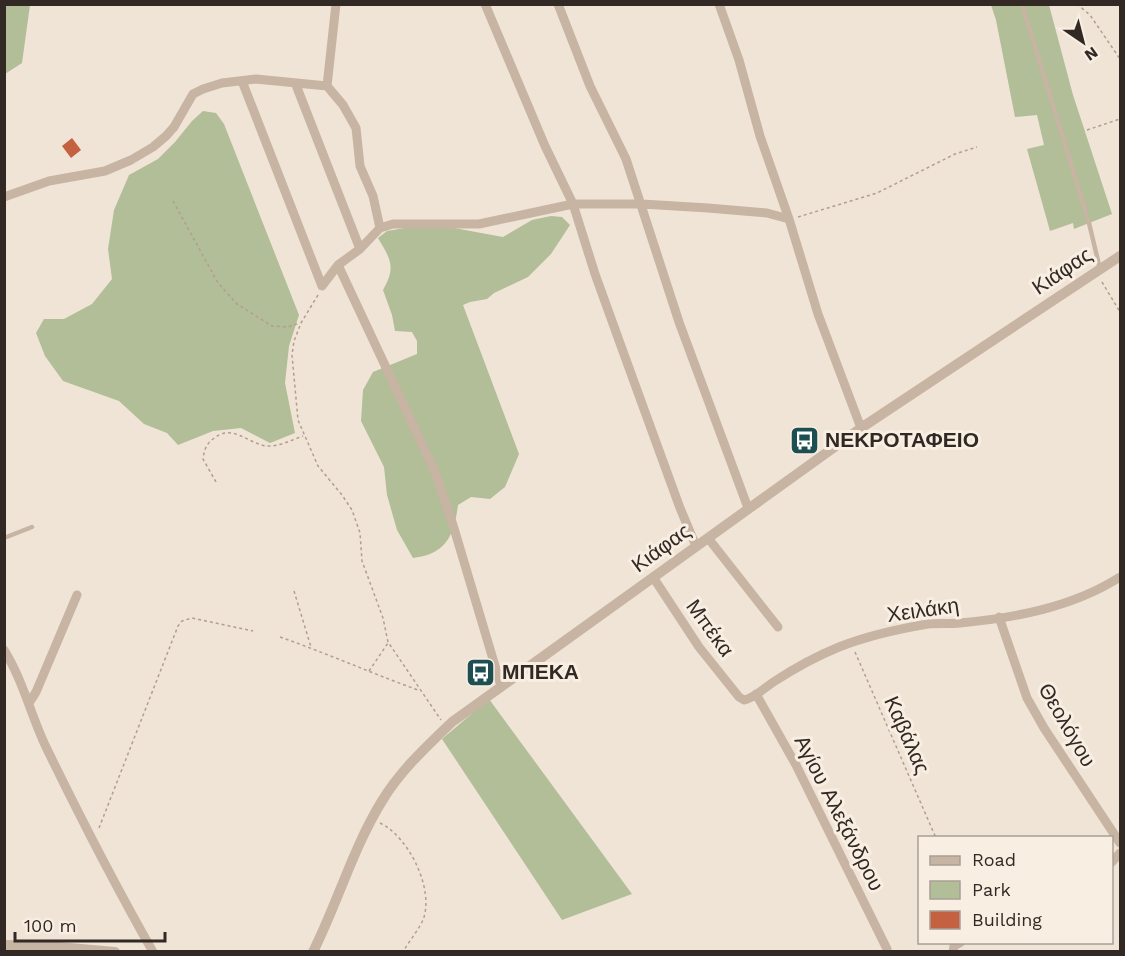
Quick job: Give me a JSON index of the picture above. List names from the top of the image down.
{
  "streets": {
    "street": [
      "Κιάφας",
      "Χειλάκη",
      "Μπέκα",
      "Θεολόγου",
      "Αγίου Αλεξάνδρου"
    ],
    "path": ["Καβάλας"]
  },
  "crossings": [
    ["Κιάφας", "Μπέκα"],
    ["Χειλάκη", "Μπέκα"],
    ["Χειλάκη", "Θεολόγου"],
    ["Χειλάκη", "Καβάλας"],
    ["Χειλάκη", "Αγίου Αλεξάνδρου"]
  ],
  "places": {
    "bus stop": ["ΝΕΚΡΟΤΑΦΕΙΟ", "ΜΠΕΚΑ"]
  },
  "legend": ["Road", "Park", "Building"],
  "scale_bar": "100 m",
  "north": "bottom right"
}
